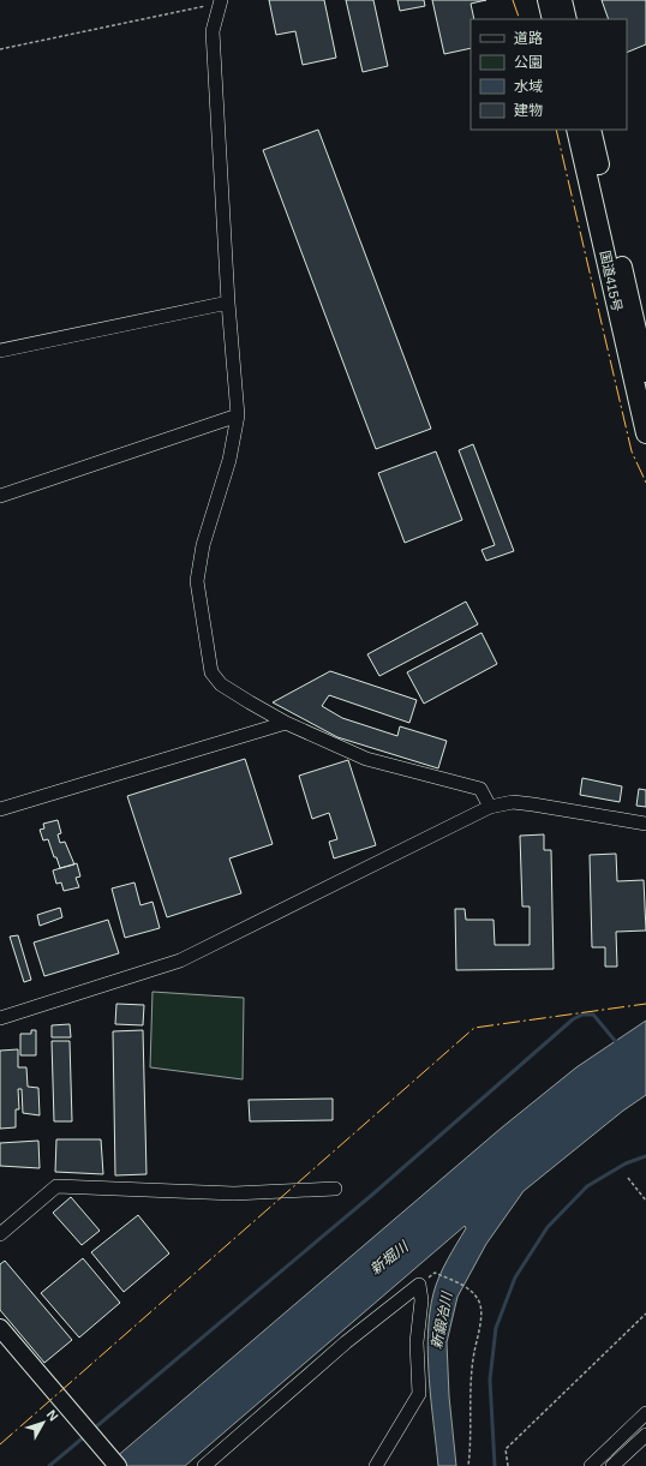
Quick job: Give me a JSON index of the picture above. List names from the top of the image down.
{
  "streets": {
    "highway": ["国道415号"]
  },
  "water": ["新堀川", "新鍛冶川"],
  "legend": [
    "道路",
    "公園",
    "水域",
    "建物"
  ],
  "north": "top right"
}
